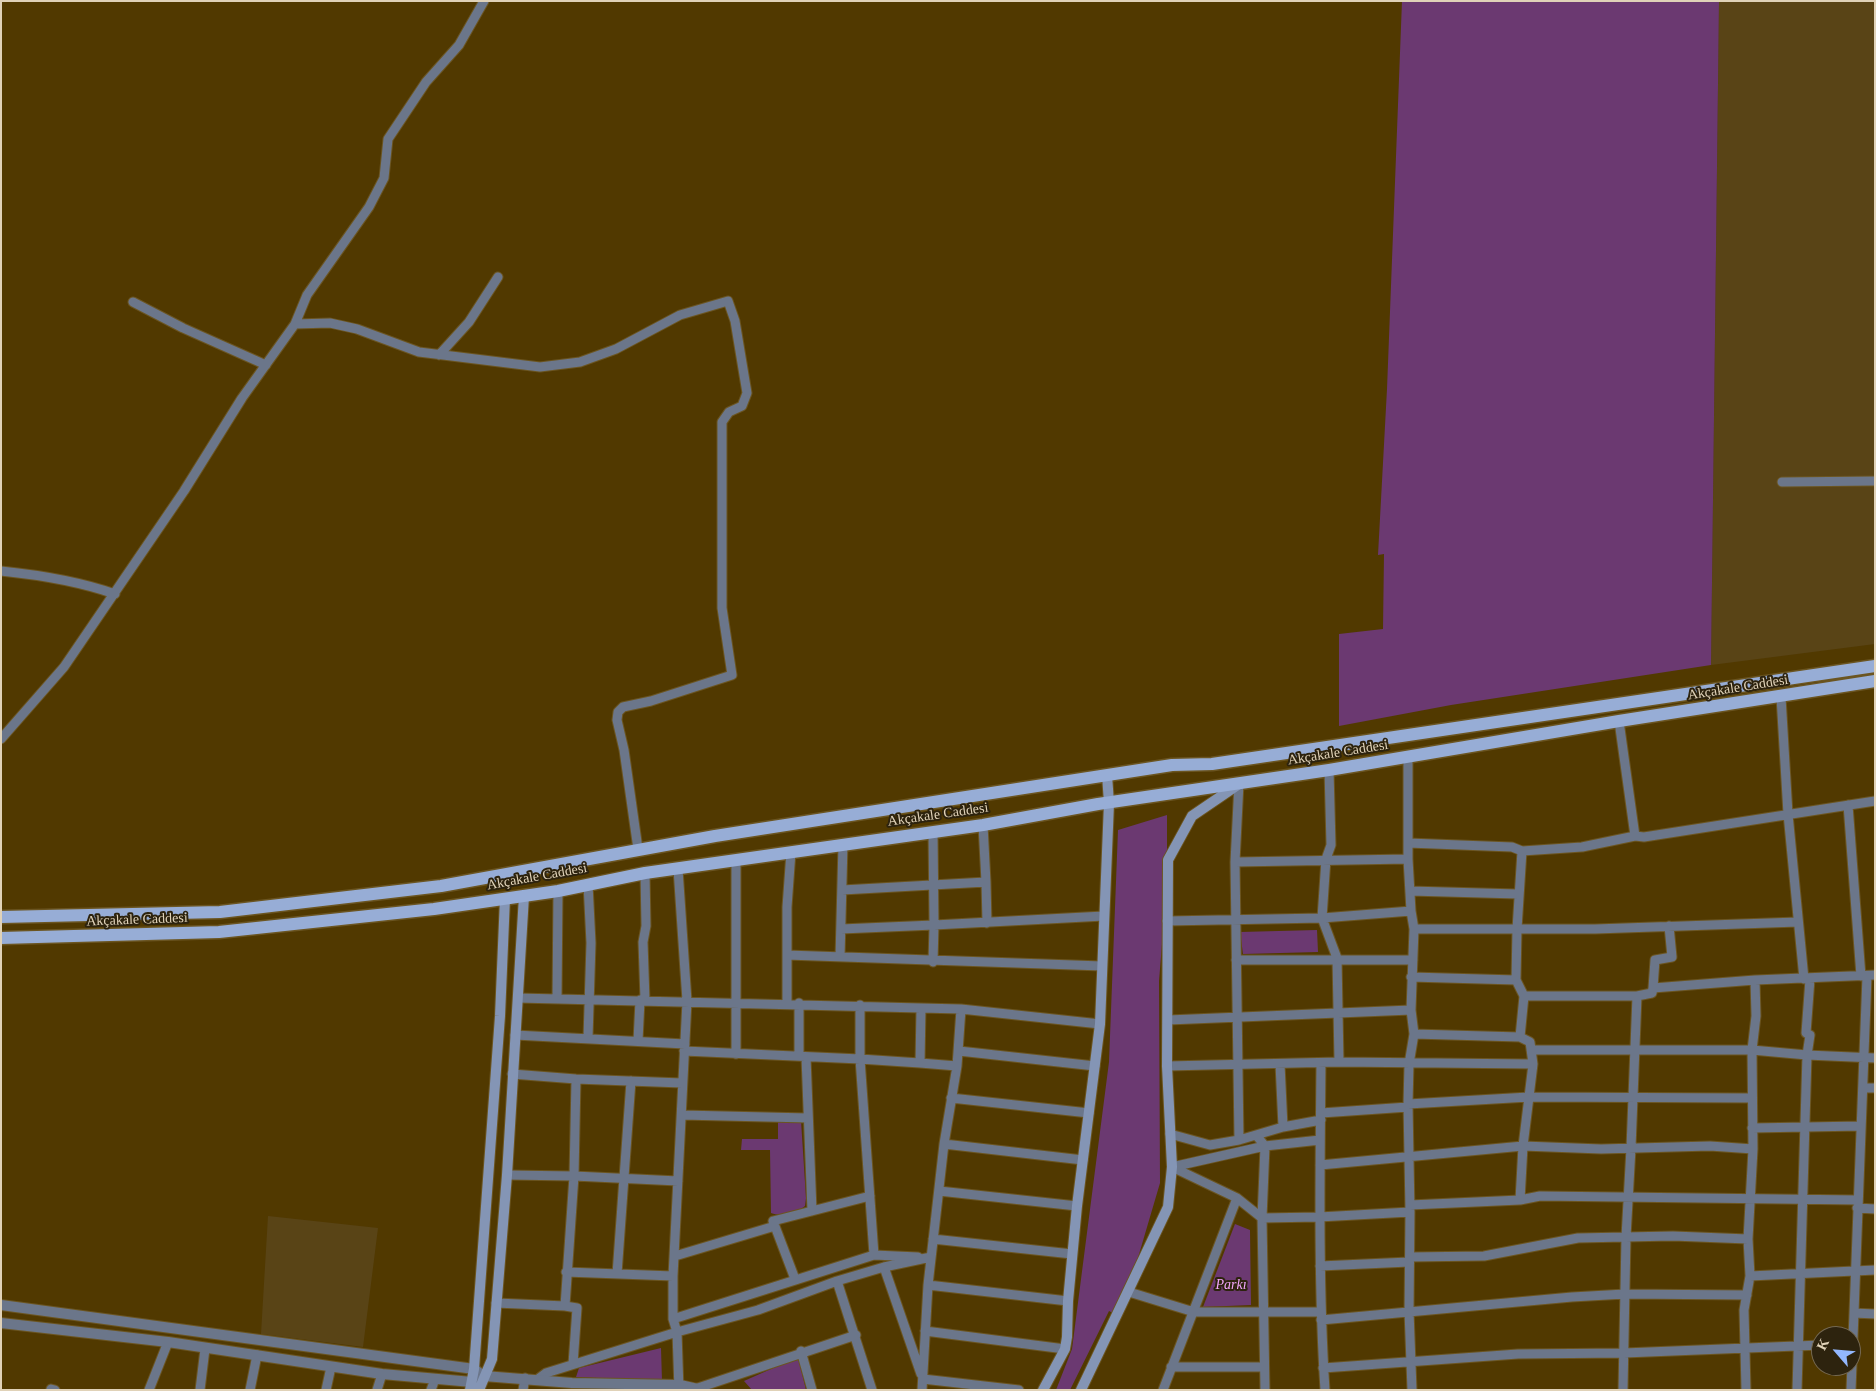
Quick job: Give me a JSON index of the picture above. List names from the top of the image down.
{
  "streets": {
    "main road": ["Akçakale Caddesi"]
  },
  "parks": ["Parkı"],
  "north": "top left"
}
